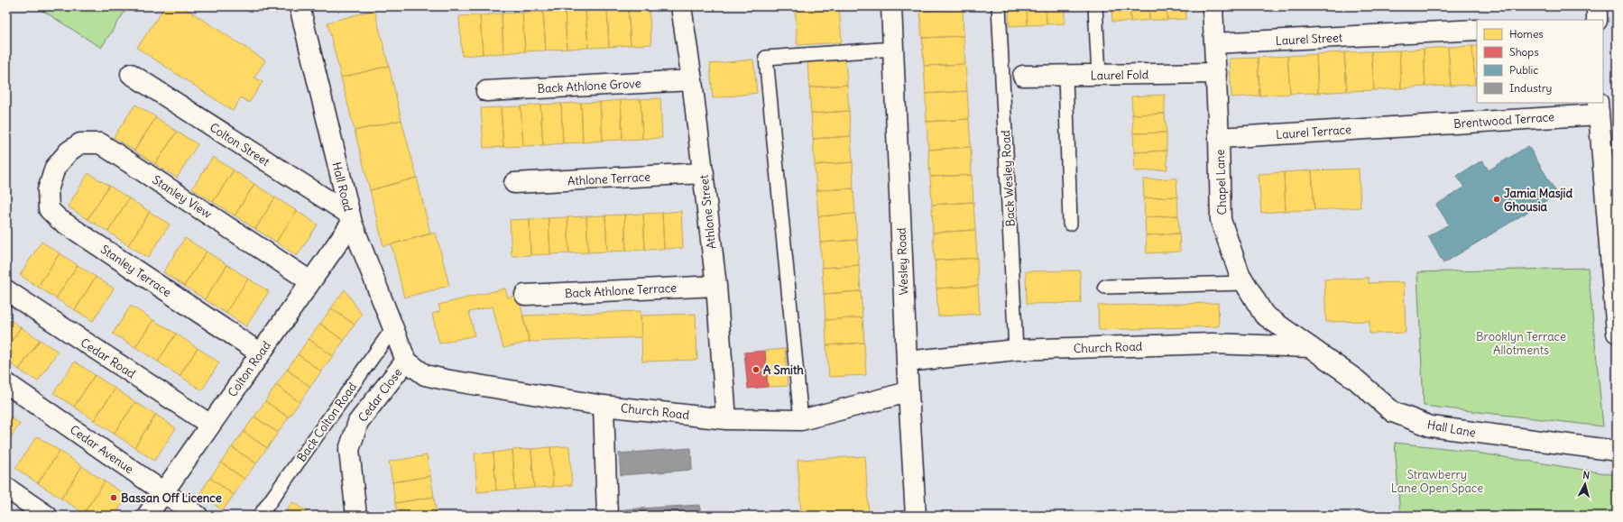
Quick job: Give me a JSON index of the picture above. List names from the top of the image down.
{
  "streets": {
    "street": [
      "Laurel Street",
      "Laurel Fold",
      "Back Athlone Grove",
      "Brentwood Terrace",
      "Laurel Terrace",
      "Colton Street",
      "Athlone Terrace",
      "Chapel Lane",
      "Hall Road",
      "Stanley View",
      "Athlone Street",
      "Wesley Road",
      "Stanley Terrace",
      "Back Athlone Terrace",
      "Church Road",
      "Cedar Road",
      "Colton Road",
      "Cedar Close",
      "Hall Lane",
      "Cedar Avenue"
    ],
    "lane": ["Back Wesley Road", "Back Colton Road"]
  },
  "crossings": [
    ["Laurel Street", "Chapel Lane"],
    ["Laurel Fold", "Chapel Lane"],
    ["Back Athlone Grove", "Athlone Street"],
    ["Brentwood Terrace", "Laurel Terrace"],
    ["Laurel Terrace", "Chapel Lane"],
    ["Colton Street", "Hall Road"],
    ["Colton Street", "Colton Road"],
    ["Athlone Terrace", "Athlone Street"],
    ["Back Wesley Road", "Church Road"],
    ["Chapel Lane", "Church Road"],
    ["Chapel Lane", "Hall Lane"],
    ["Hall Road", "Church Road"],
    ["Hall Road", "Colton Road"],
    ["Hall Road", "Cedar Close"],
    ["Hall Road", "Back Colton Road"],
    ["Stanley View", "Stanley Terrace"],
    ["Stanley View", "Colton Road"],
    ["Athlone Street", "Back Athlone Terrace"],
    ["Athlone Street", "Church Road"],
    ["Wesley Road", "Church Road"],
    ["Stanley Terrace", "Colton Road"],
    ["Church Road", "Cedar Close"],
    ["Church Road", "Hall Lane"],
    ["Cedar Road", "Colton Road"],
    ["Colton Road", "Cedar Avenue"]
  ],
  "parks": ["Brooklyn Terrace Allotments", "Strawberry Lane Open Space"],
  "places": ["Jamia Masjid Ghousia", "A Smith", "Bassan Off Licence"],
  "legend": [
    "Homes",
    "Shops",
    "Public",
    "Industry"
  ],
  "north": "top"
}
